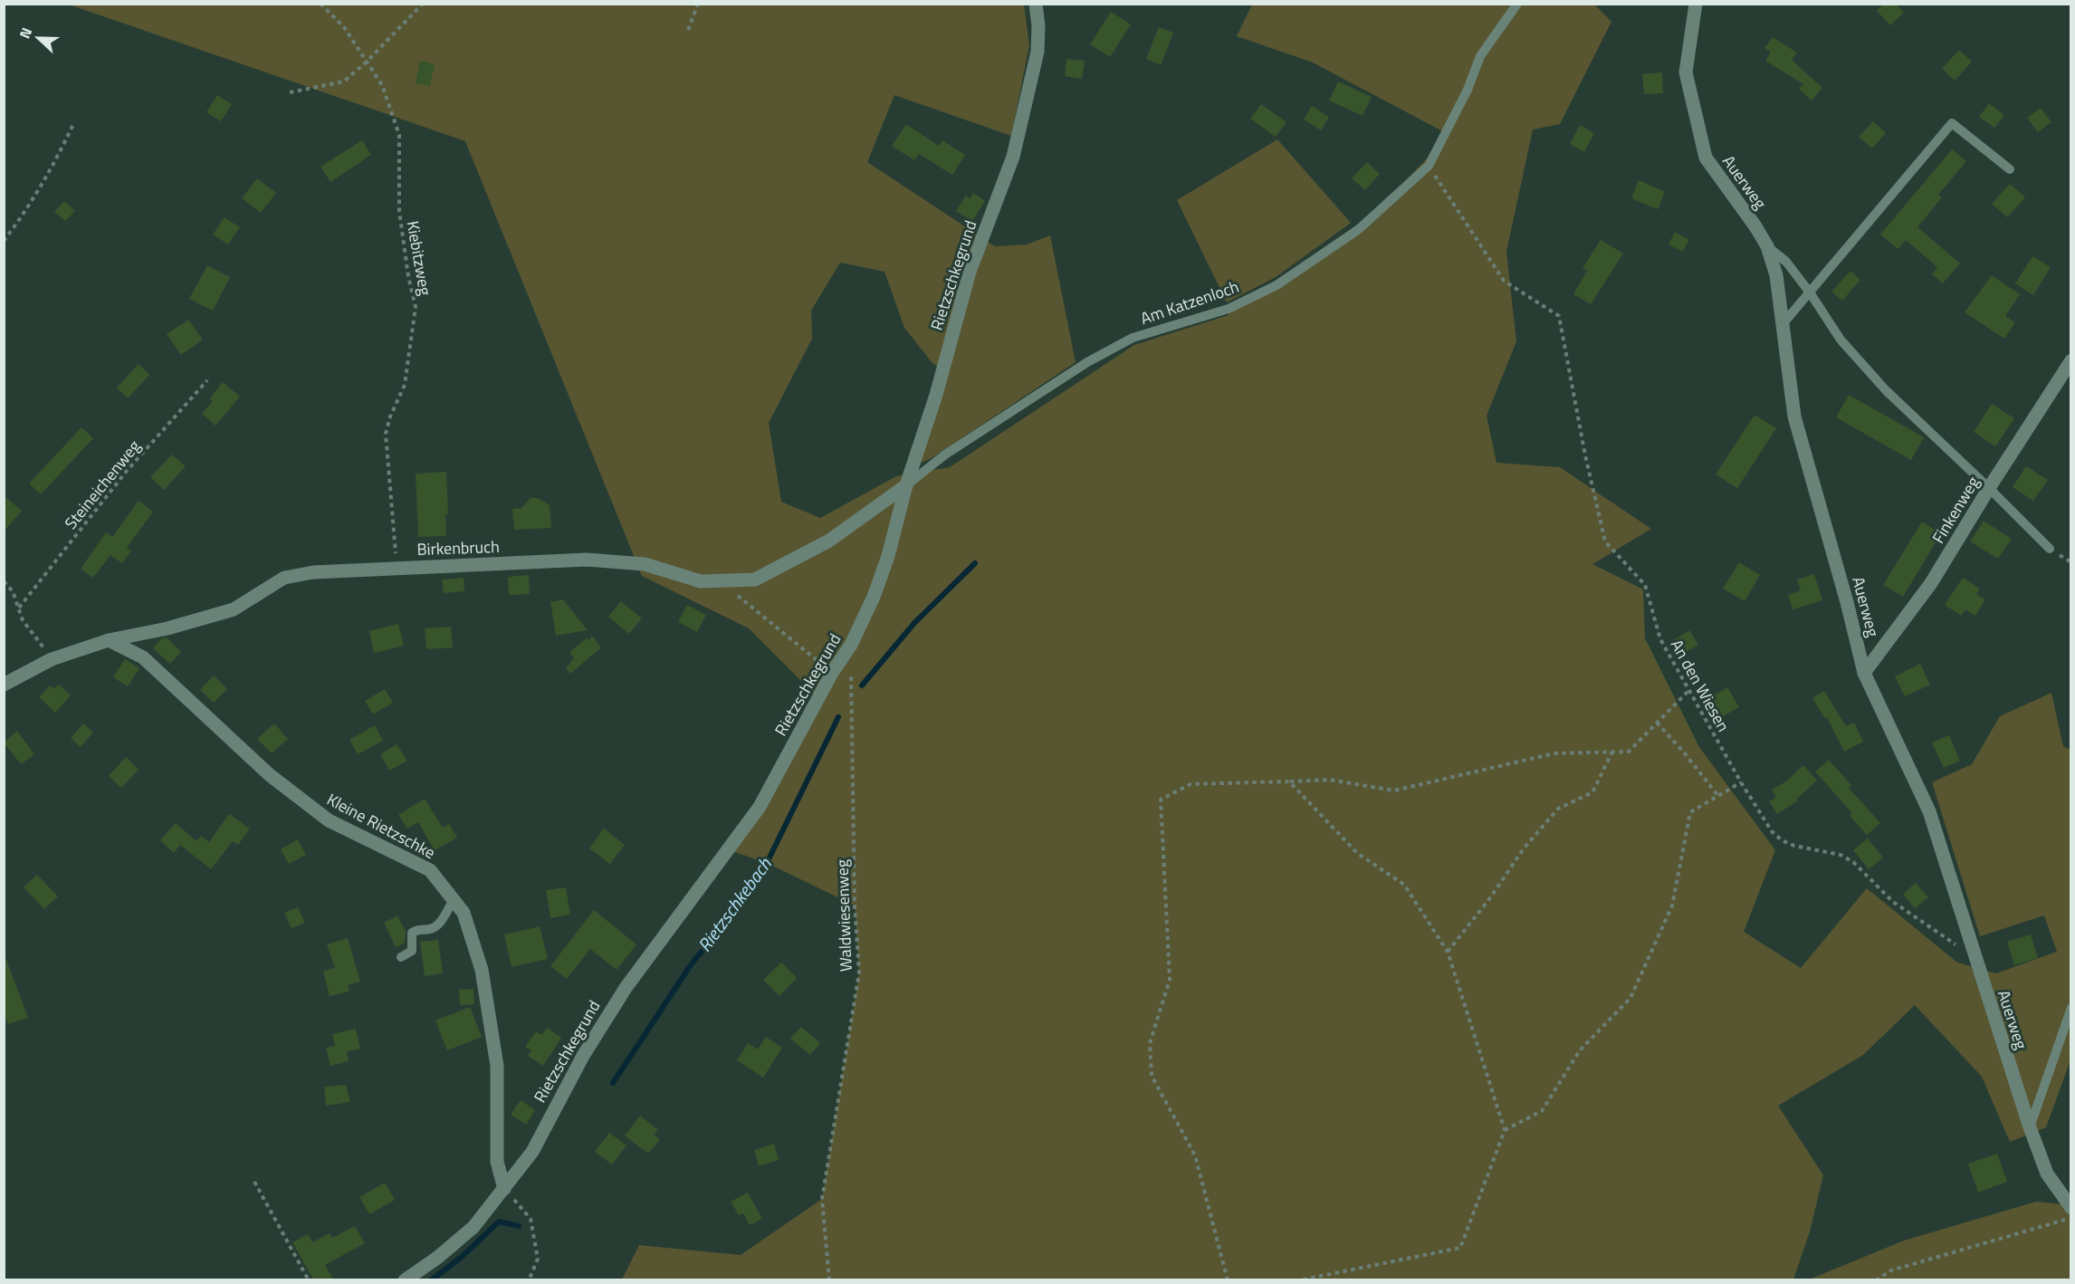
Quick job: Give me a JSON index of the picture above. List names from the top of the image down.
{
  "streets": {
    "street": [
      "Auerweg",
      "Rietzschkegrund",
      "Finkenweg",
      "Birkenbruch",
      "Kleine Rietzschke"
    ],
    "lane": ["Am Katzenloch"],
    "path": [
      "Kiebitzweg",
      "Steineichenweg",
      "An den Wiesen",
      "Waldwiesenweg"
    ]
  },
  "crossings": [
    ["Auerweg", "Finkenweg"],
    ["Auerweg", "An den Wiesen"],
    ["Kiebitzweg", "Birkenbruch"],
    ["Rietzschkegrund", "Am Katzenloch"],
    ["Rietzschkegrund", "Birkenbruch"],
    ["Rietzschkegrund", "Kleine Rietzschke"],
    ["Rietzschkegrund", "Waldwiesenweg"],
    ["Am Katzenloch", "Birkenbruch"],
    ["Am Katzenloch", "An den Wiesen"],
    ["Birkenbruch", "Kleine Rietzschke"]
  ],
  "water": ["Rietzschkebach"],
  "north": "left"
}
